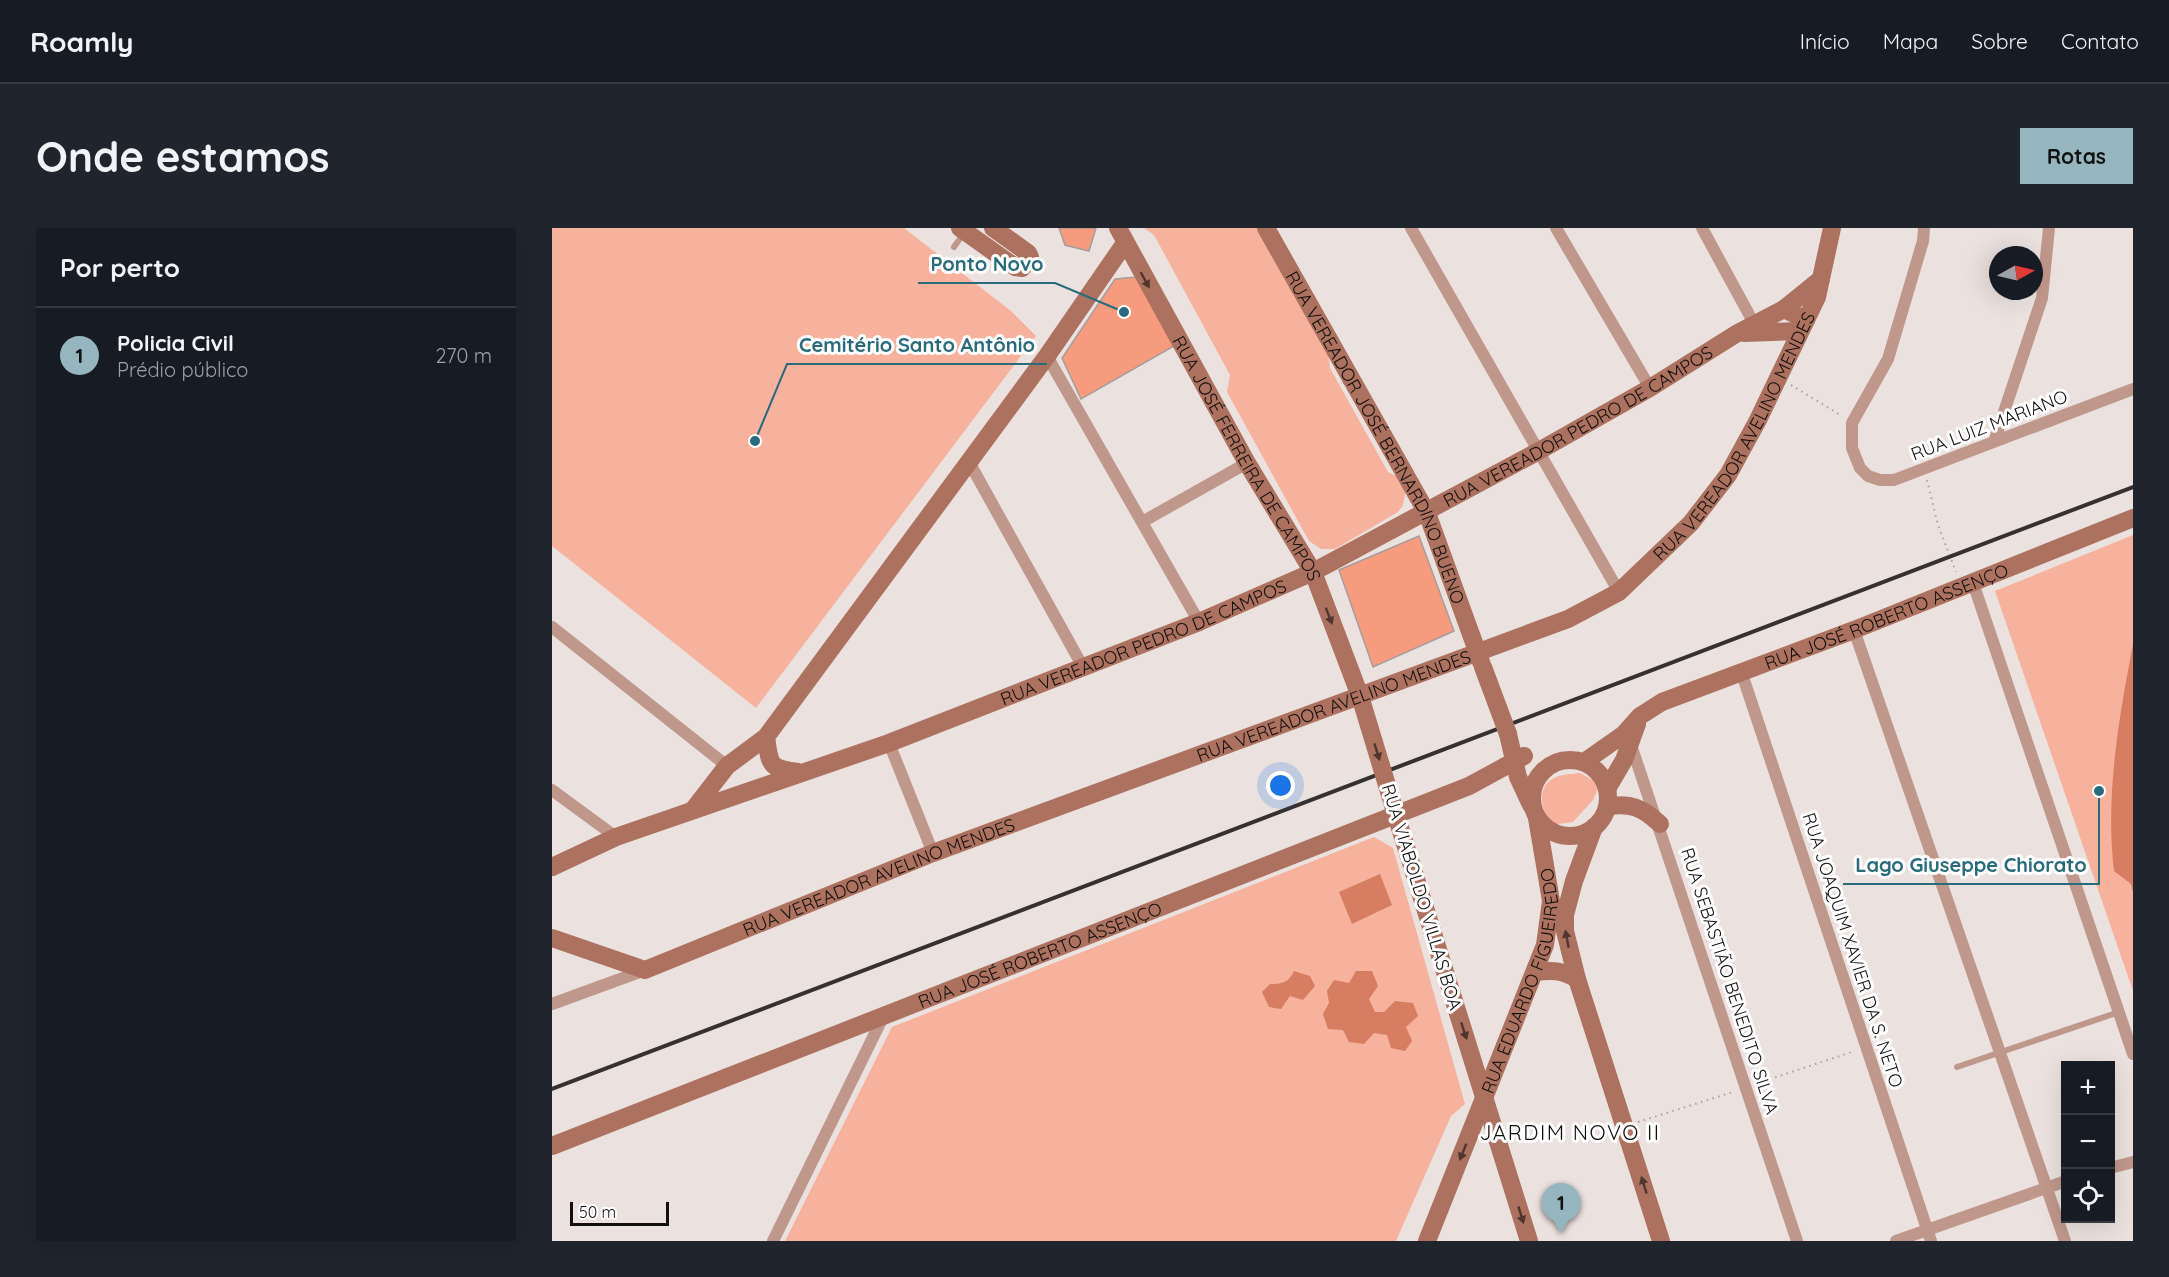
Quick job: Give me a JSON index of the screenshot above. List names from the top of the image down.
{
  "streets": {
    "main road": [
      "RUA VEREADOR PEDRO DE CAMPOS",
      "RUA VEREADOR AVELINO MENDES",
      "RUA VEREADOR JOSÉ BERNARDINO BUENO",
      "RUA JOSÉ FERREIRA DE CAMPOS",
      "RUA JOSÉ ROBERTO ASSENÇO",
      "RUA VIABOLDO VILLAS BOA",
      "RUA EDUARDO FIGUEIREDO"
    ],
    "street": ["RUA LUIZ MARIANO", "RUA JOAQUIM XAVIER DA S. NETO", "RUA SEBASTIÃO BENEDITO SILVA"]
  },
  "crossings": [
    ["RUA VEREADOR PEDRO DE CAMPOS", "RUA VEREADOR AVELINO MENDES"],
    ["RUA VEREADOR PEDRO DE CAMPOS", "RUA VEREADOR JOSÉ BERNARDINO BUENO"],
    ["RUA VEREADOR PEDRO DE CAMPOS", "RUA JOSÉ FERREIRA DE CAMPOS"],
    ["RUA VEREADOR AVELINO MENDES", "RUA VEREADOR JOSÉ BERNARDINO BUENO"],
    ["RUA VEREADOR AVELINO MENDES", "RUA JOSÉ FERREIRA DE CAMPOS"],
    ["RUA VEREADOR AVELINO MENDES", "RUA VIABOLDO VILLAS BOA"],
    ["RUA VEREADOR JOSÉ BERNARDINO BUENO", "RUA JOSÉ ROBERTO ASSENÇO"],
    ["RUA VEREADOR JOSÉ BERNARDINO BUENO", "RUA EDUARDO FIGUEIREDO"],
    ["RUA JOSÉ FERREIRA DE CAMPOS", "RUA VIABOLDO VILLAS BOA"],
    ["RUA JOSÉ ROBERTO ASSENÇO", "RUA VIABOLDO VILLAS BOA"],
    ["RUA JOSÉ ROBERTO ASSENÇO", "RUA JOAQUIM XAVIER DA S. NETO"],
    ["RUA JOSÉ ROBERTO ASSENÇO", "RUA EDUARDO FIGUEIREDO"],
    ["RUA JOSÉ ROBERTO ASSENÇO", "RUA SEBASTIÃO BENEDITO SILVA"],
    ["RUA VIABOLDO VILLAS BOA", "RUA EDUARDO FIGUEIREDO"]
  ],
  "one_way": ["RUA JOSÉ FERREIRA DE CAMPOS"],
  "districts": ["JARDIM NOVO II"],
  "places": ["Ponto Novo", "Cemitério Santo Antônio", "Lago Giuseppe Chiorato"],
  "scale_bar": "50 m",
  "north": "right",
  "page": {
    "header": "Roamly",
    "nav": [
      "Início",
      "Mapa",
      "Sobre",
      "Contato"
    ],
    "buttons": "Rotas",
    "title": "Onde estamos",
    "heading": "Por perto",
    "list": [
      {
        "mark": "1",
        "name": "Policia Civil",
        "note": "Prédio público",
        "value": "270 m"
      }
    ],
    "map_buttons": ["+", "−"],
    "pins": "1",
    "scale": "50 m"
  }
}
